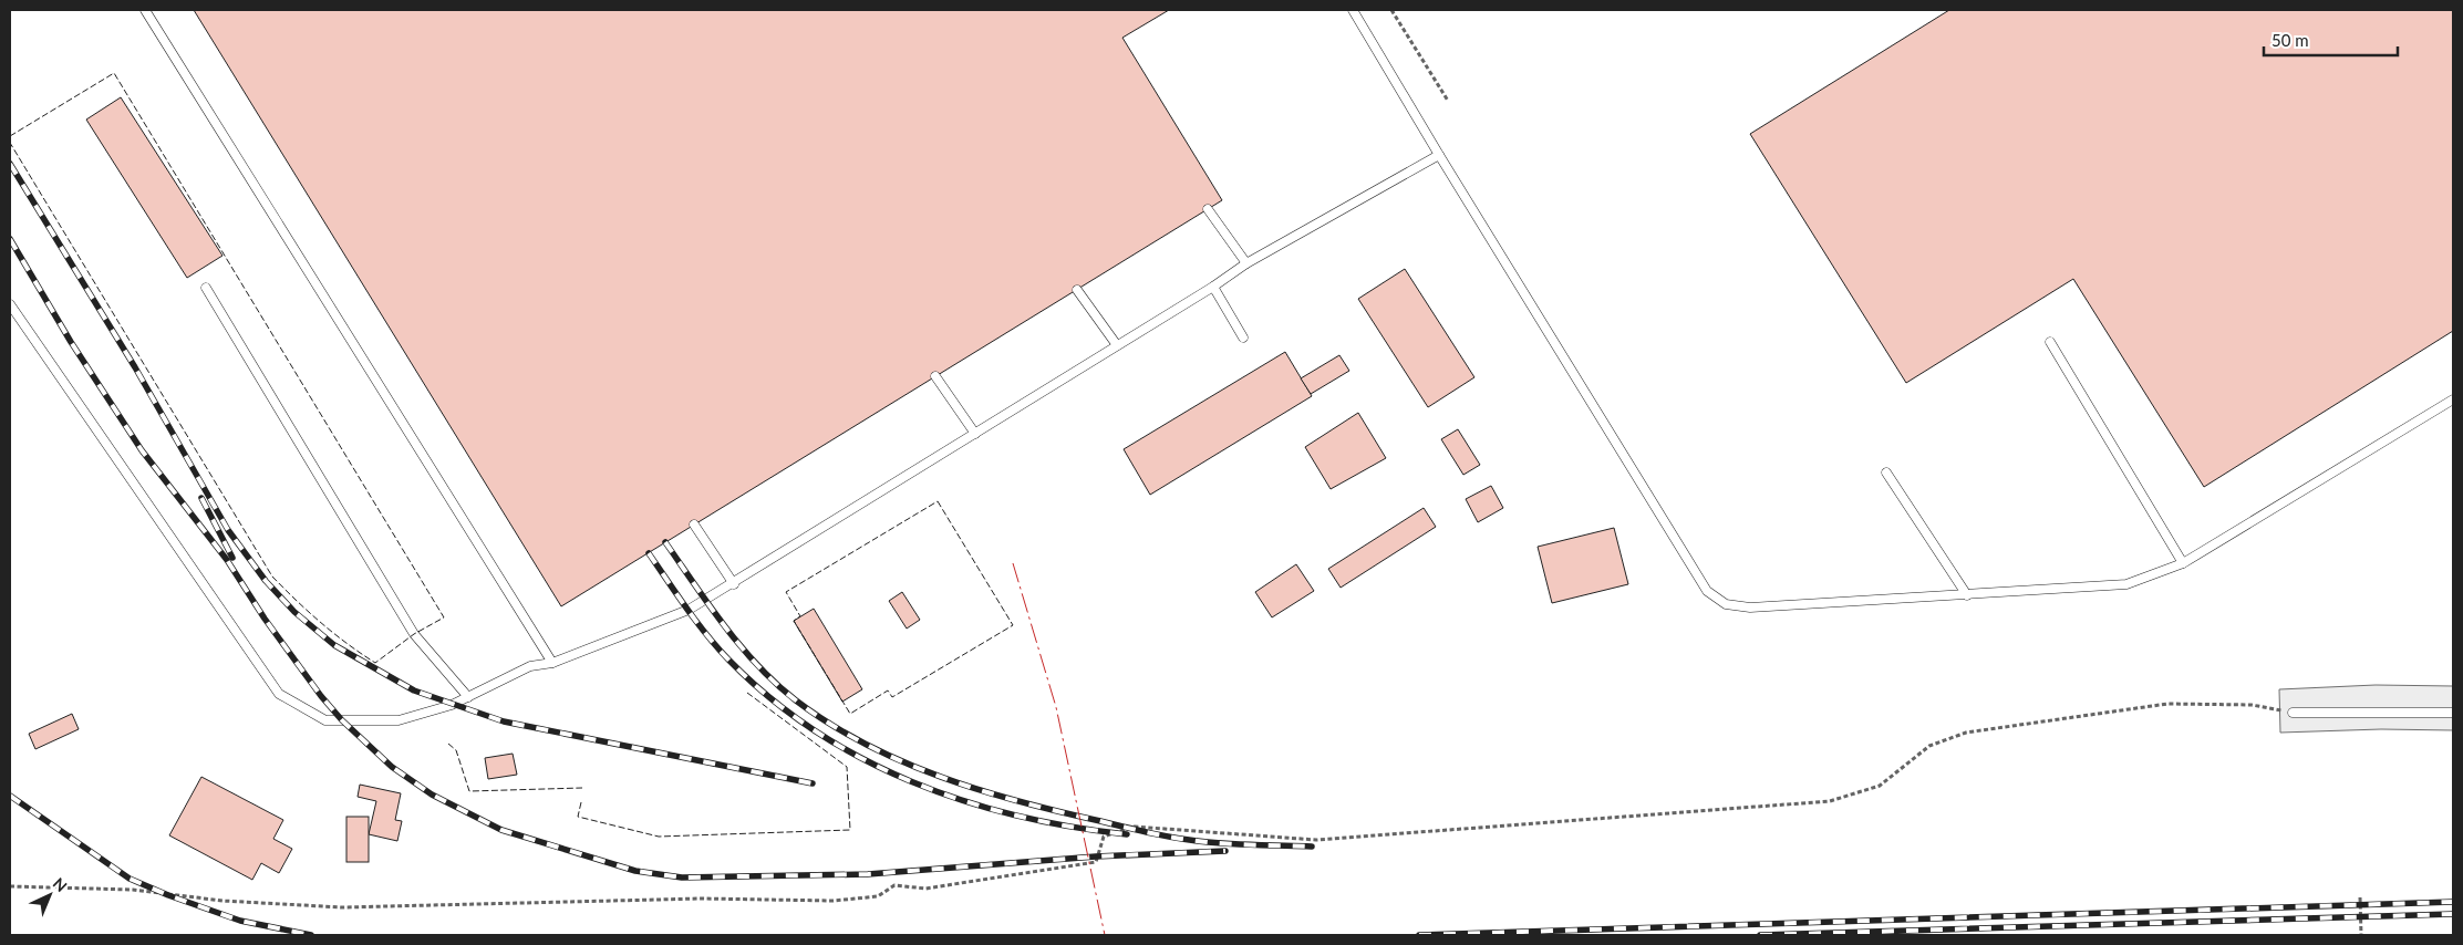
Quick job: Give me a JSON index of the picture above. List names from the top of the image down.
{
  "scale_bar": "50 m",
  "north": "top right"
}
